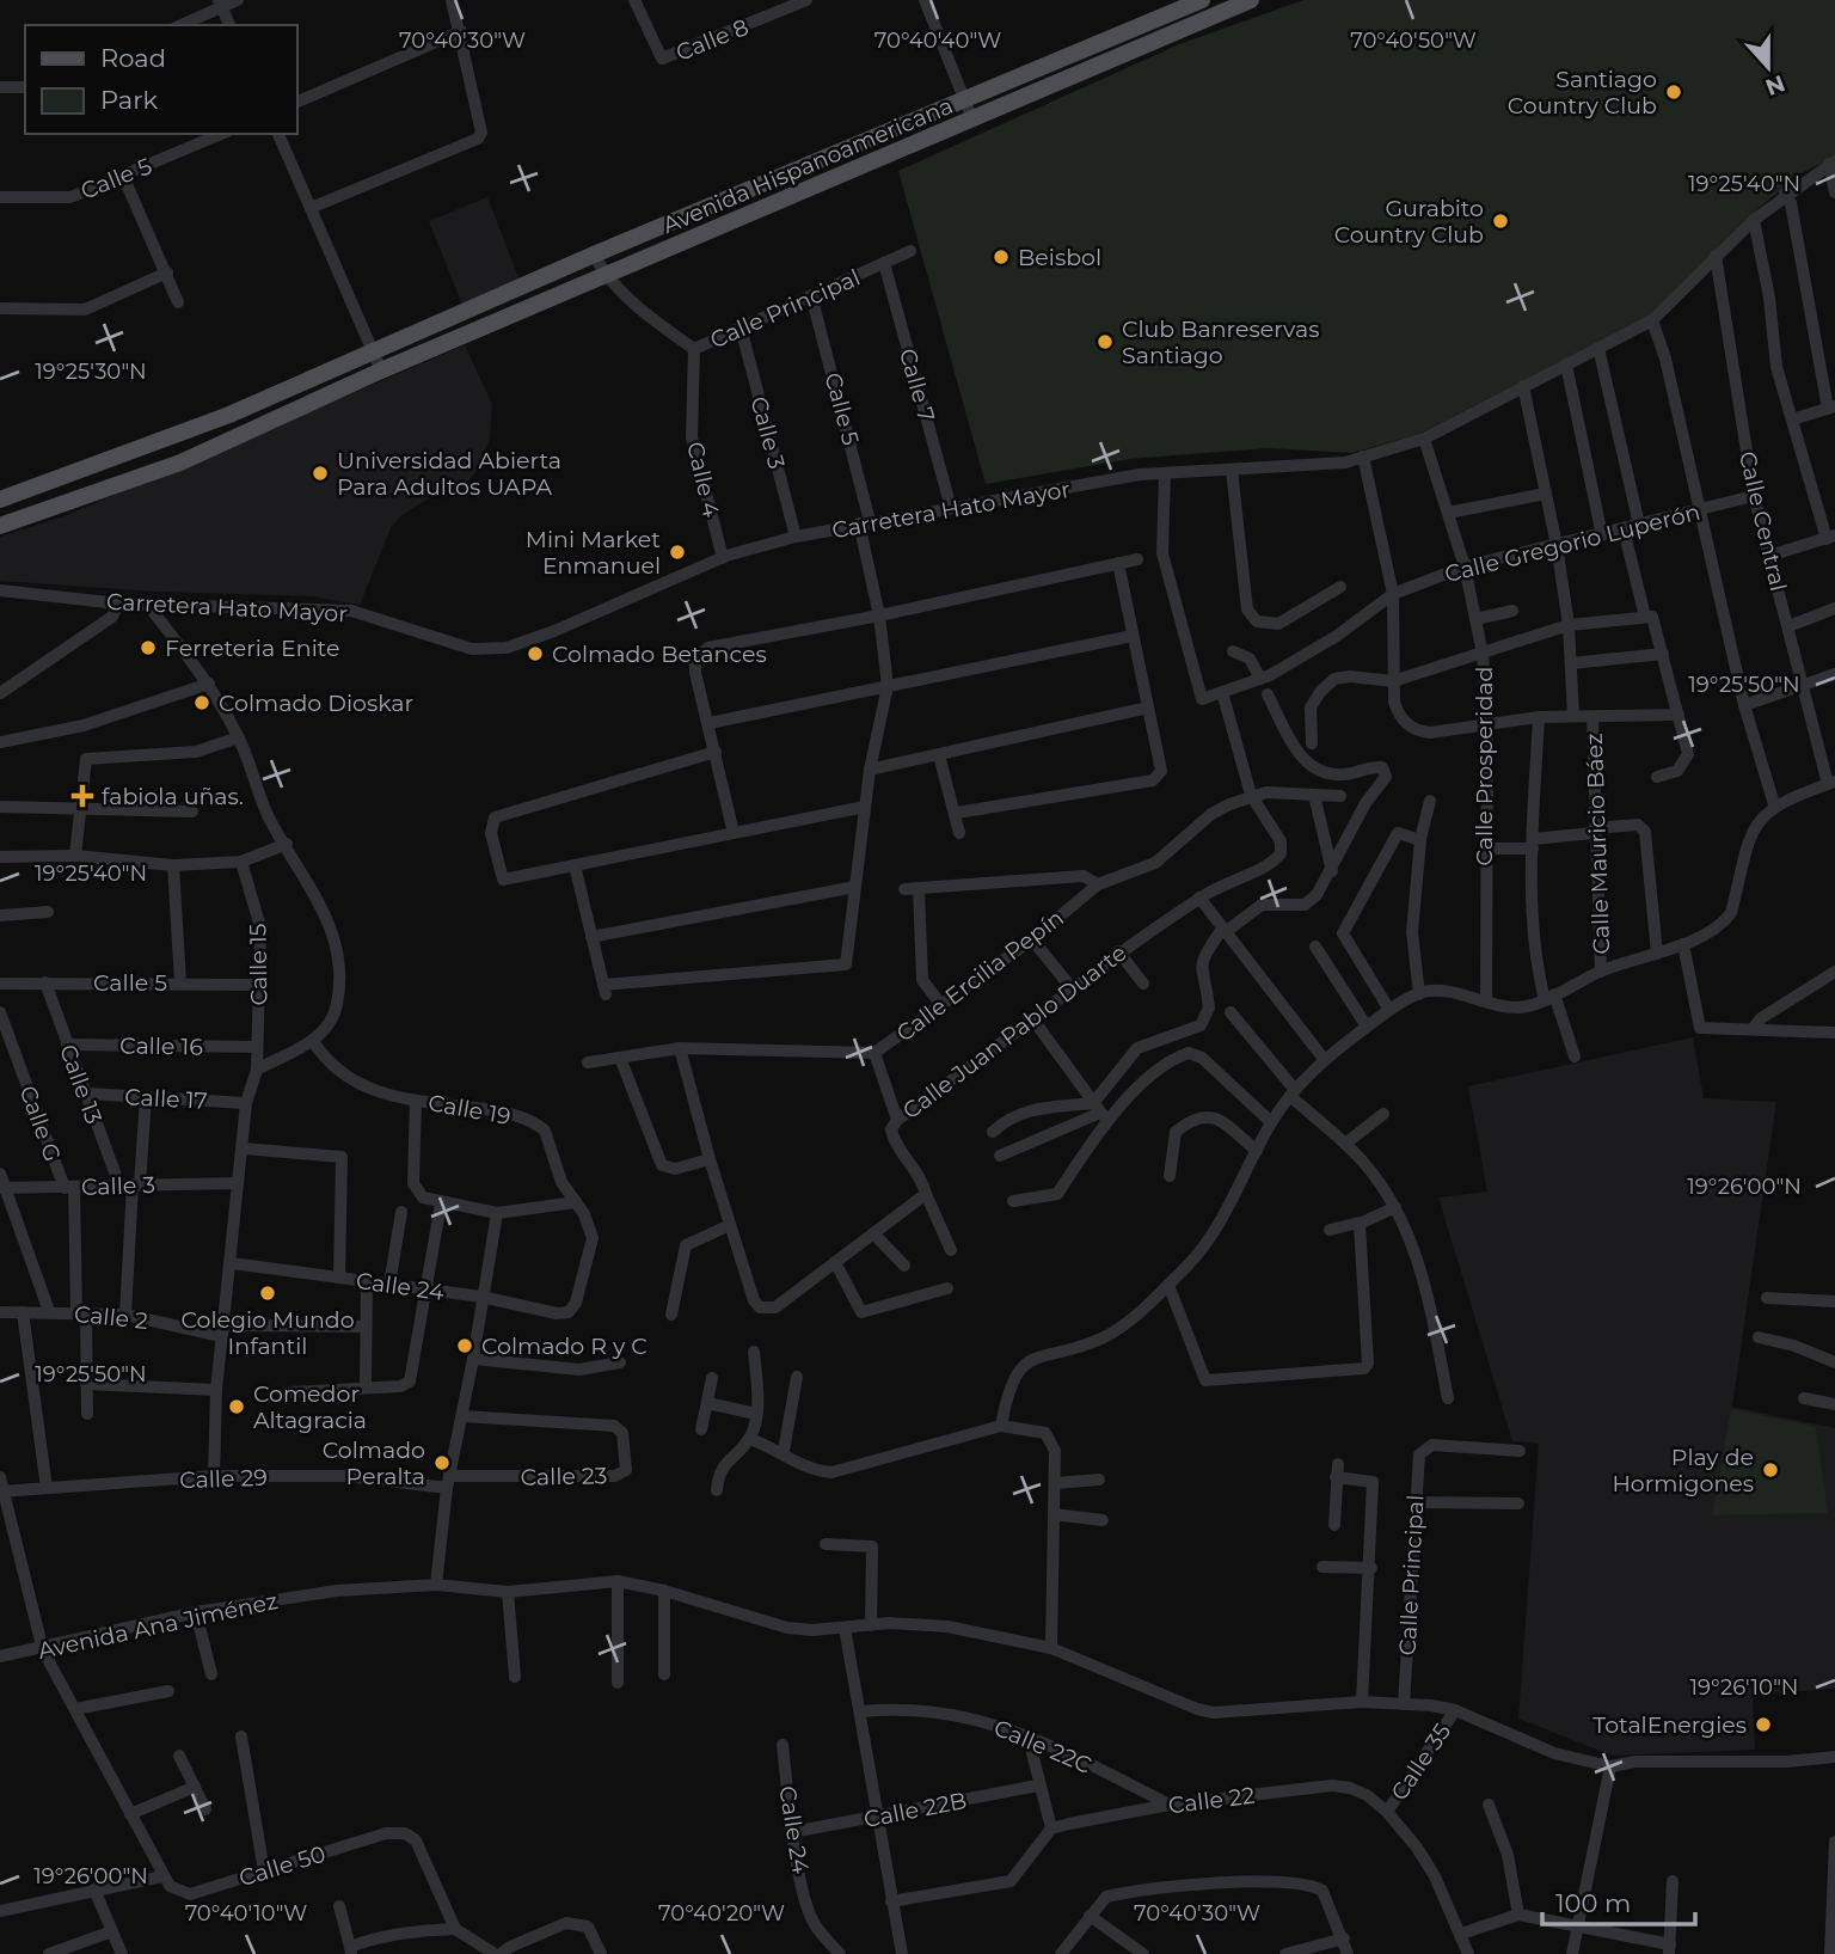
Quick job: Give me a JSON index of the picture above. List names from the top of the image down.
{
  "streets": {
    "main road": ["Avenida Hispanoamericana"],
    "street": [
      "Calle 8",
      "Calle 5",
      "Calle Principal",
      "Calle 7",
      "Calle 3",
      "Calle 4",
      "Carretera Hato Mayor",
      "Calle Central",
      "Calle Gregorio Luperón",
      "Calle Prosperidad",
      "Calle Mauricio Báez",
      "Calle 15",
      "Calle Ercilia Pepín",
      "Calle Juan Pablo Duarte",
      "Calle 16",
      "Calle 13",
      "Calle 17",
      "Calle 19",
      "Calle G",
      "Calle 24",
      "Calle 2",
      "Calle 23",
      "Calle 29",
      "Avenida Ana Jiménez",
      "Calle 22C",
      "Calle 35",
      "Calle 22",
      "Calle 22B",
      "Calle 50"
    ]
  },
  "crossings": [
    ["Avenida Hispanoamericana", "Calle Principal"],
    ["Calle 5", "Calle Principal"],
    ["Calle 5", "Carretera Hato Mayor"],
    ["Calle 5", "Calle 15"],
    ["Calle 5", "Calle 13"],
    ["Calle Principal", "Calle 7"],
    ["Calle Principal", "Calle 3"],
    ["Calle Principal", "Calle 4"],
    ["Calle Principal", "Avenida Ana Jiménez"],
    ["Calle 7", "Carretera Hato Mayor"],
    ["Calle 3", "Carretera Hato Mayor"],
    ["Calle 3", "Calle 15"],
    ["Calle 3", "Calle 13"],
    ["Calle 3", "Calle G"],
    ["Calle 4", "Carretera Hato Mayor"],
    ["Carretera Hato Mayor", "Calle Central"],
    ["Carretera Hato Mayor", "Calle Prosperidad"],
    ["Carretera Hato Mayor", "Calle Mauricio Báez"],
    ["Calle Central", "Calle Gregorio Luperón"],
    ["Calle Gregorio Luperón", "Calle Prosperidad"],
    ["Calle Gregorio Luperón", "Calle Mauricio Báez"],
    ["Calle 15", "Calle 16"],
    ["Calle 15", "Calle 17"],
    ["Calle 15", "Calle 24"],
    ["Calle 15", "Calle 2"],
    ["Calle 15", "Calle 29"],
    ["Calle Ercilia Pepín", "Calle Juan Pablo Duarte"],
    ["Calle 16", "Calle 13"],
    ["Calle 13", "Calle 17"],
    ["Calle 19", "Calle 24"],
    ["Calle G", "Calle 2"],
    ["Calle 24", "Calle 22B"],
    ["Calle 23", "Calle 29"],
    ["Avenida Ana Jiménez", "Calle 35"],
    ["Calle 22C", "Calle 22"],
    ["Calle 35", "Calle 22"]
  ],
  "places": {
    "other": [
      "Santiago Country Club",
      "Gurabito Country Club",
      "Beisbol",
      "Club Banreservas Santiago",
      "Universidad Abierta Para Adultos UAPA",
      "Mini Market Enmanuel",
      "Ferreteria Enite",
      "Colmado Betances",
      "Colmado Dioskar",
      "Colegio Mundo Infantil",
      "Colmado R y C",
      "Comedor Altagracia",
      "Colmado Peralta",
      "Play de Hormigones",
      "TotalEnergies"
    ],
    "health": ["fabiola uñas."]
  },
  "legend": ["Road", "Park"],
  "scale_bar": "100 m",
  "north": "bottom",
  "coordinates": [
    "70°40'30\"W",
    "70°40'40\"W",
    "70°40'50\"W",
    "19°25'40\"N",
    "19°25'30\"N",
    "19°25'50\"N",
    "19°26'00\"N",
    "19°26'10\"N",
    "70°40'10\"W",
    "70°40'20\"W"
  ]
}
